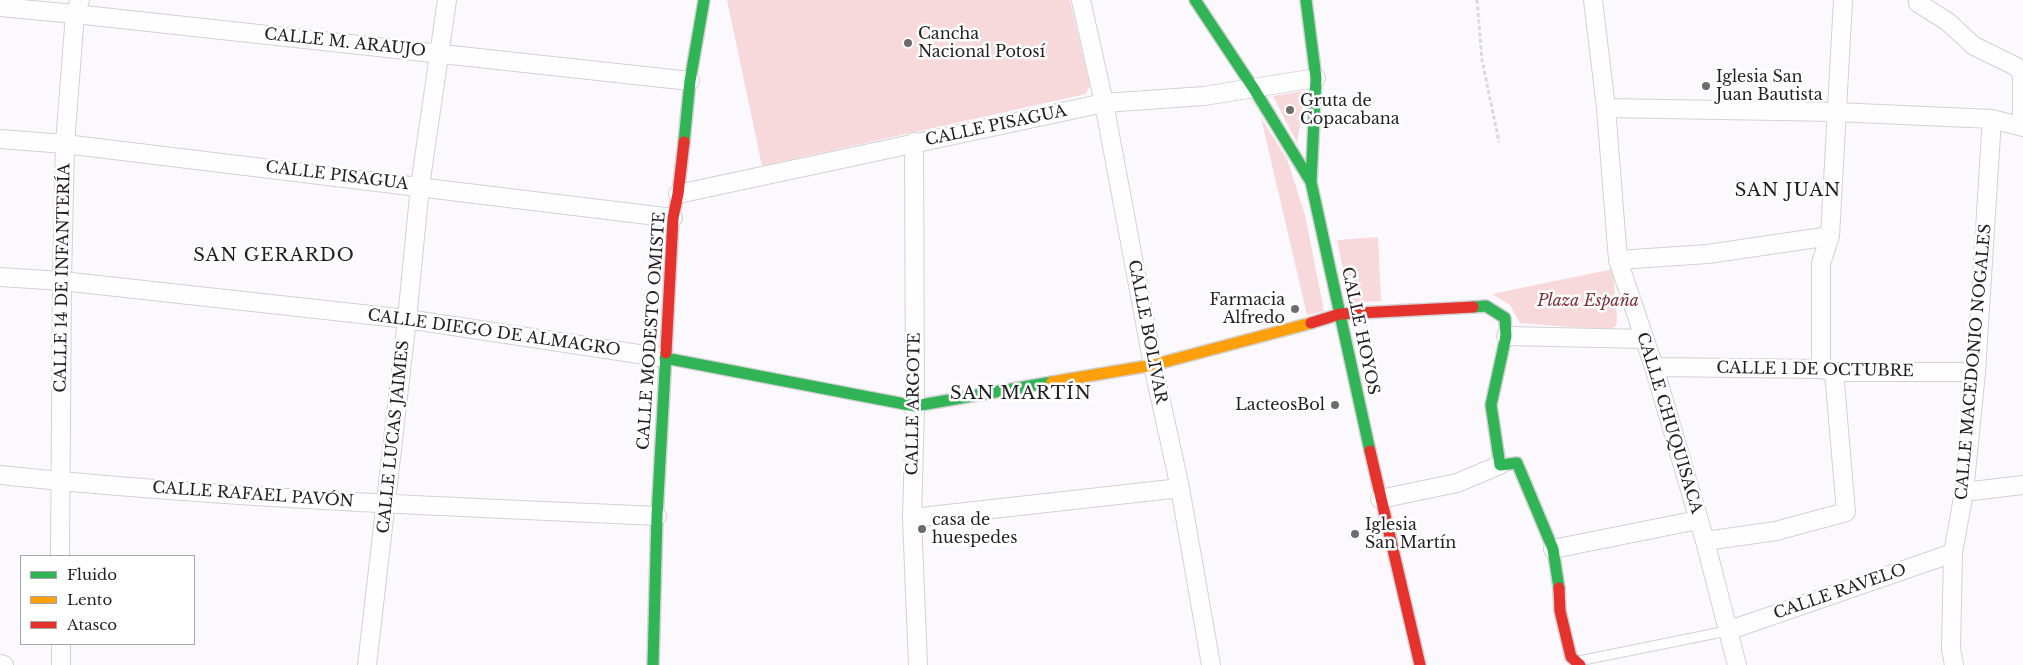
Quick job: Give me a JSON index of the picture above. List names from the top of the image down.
{
  "streets": {
    "main road": ["CALLE MODESTO OMISTE", "CALLE HOYOS", "CALLE DIEGO DE ALMAGRO"],
    "street": [
      "CALLE M. ARAUJO",
      "CALLE PISAGUA",
      "CALLE 14 DE INFANTERÍA",
      "CALLE BOLIVAR",
      "CALLE MACEDONIO NOGALES",
      "CALLE 1 DE OCTUBRE",
      "CALLE ARGOTE",
      "CALLE CHUQUISACA",
      "CALLE LUCAS JAIMES",
      "CALLE RAFAEL PAVÓN",
      "CALLE RAVELO"
    ]
  },
  "crossings": [
    ["CALLE M. ARAUJO", "CALLE 14 DE INFANTERÍA"],
    ["CALLE M. ARAUJO", "CALLE MODESTO OMISTE"],
    ["CALLE M. ARAUJO", "CALLE LUCAS JAIMES"],
    ["CALLE PISAGUA", "CALLE 14 DE INFANTERÍA"],
    ["CALLE PISAGUA", "CALLE MODESTO OMISTE"],
    ["CALLE PISAGUA", "CALLE HOYOS"],
    ["CALLE PISAGUA", "CALLE BOLIVAR"],
    ["CALLE PISAGUA", "CALLE ARGOTE"],
    ["CALLE PISAGUA", "CALLE LUCAS JAIMES"],
    ["CALLE 14 DE INFANTERÍA", "CALLE DIEGO DE ALMAGRO"],
    ["CALLE 14 DE INFANTERÍA", "CALLE RAFAEL PAVÓN"],
    ["CALLE MODESTO OMISTE", "CALLE DIEGO DE ALMAGRO"],
    ["CALLE MODESTO OMISTE", "CALLE RAFAEL PAVÓN"],
    ["CALLE HOYOS", "CALLE DIEGO DE ALMAGRO"],
    ["CALLE BOLIVAR", "CALLE DIEGO DE ALMAGRO"],
    ["CALLE DIEGO DE ALMAGRO", "CALLE ARGOTE"],
    ["CALLE DIEGO DE ALMAGRO", "CALLE LUCAS JAIMES"],
    ["CALLE MACEDONIO NOGALES", "CALLE 1 DE OCTUBRE"],
    ["CALLE MACEDONIO NOGALES", "CALLE RAVELO"],
    ["CALLE 1 DE OCTUBRE", "CALLE CHUQUISACA"],
    ["CALLE CHUQUISACA", "CALLE RAVELO"],
    ["CALLE LUCAS JAIMES", "CALLE RAFAEL PAVÓN"]
  ],
  "districts": ["SAN JUAN", "SAN GERARDO", "SAN MARTÍN"],
  "parks": ["Plaza España"],
  "places": [
    "Cancha Nacional Potosí",
    "Iglesia San Juan Bautista",
    "Gruta de Copacabana",
    "Farmacia Alfredo",
    "LacteosBol",
    "casa de huespedes",
    "Iglesia San Martín"
  ],
  "legend": ["Fluido", "Lento", "Atasco"]
}
